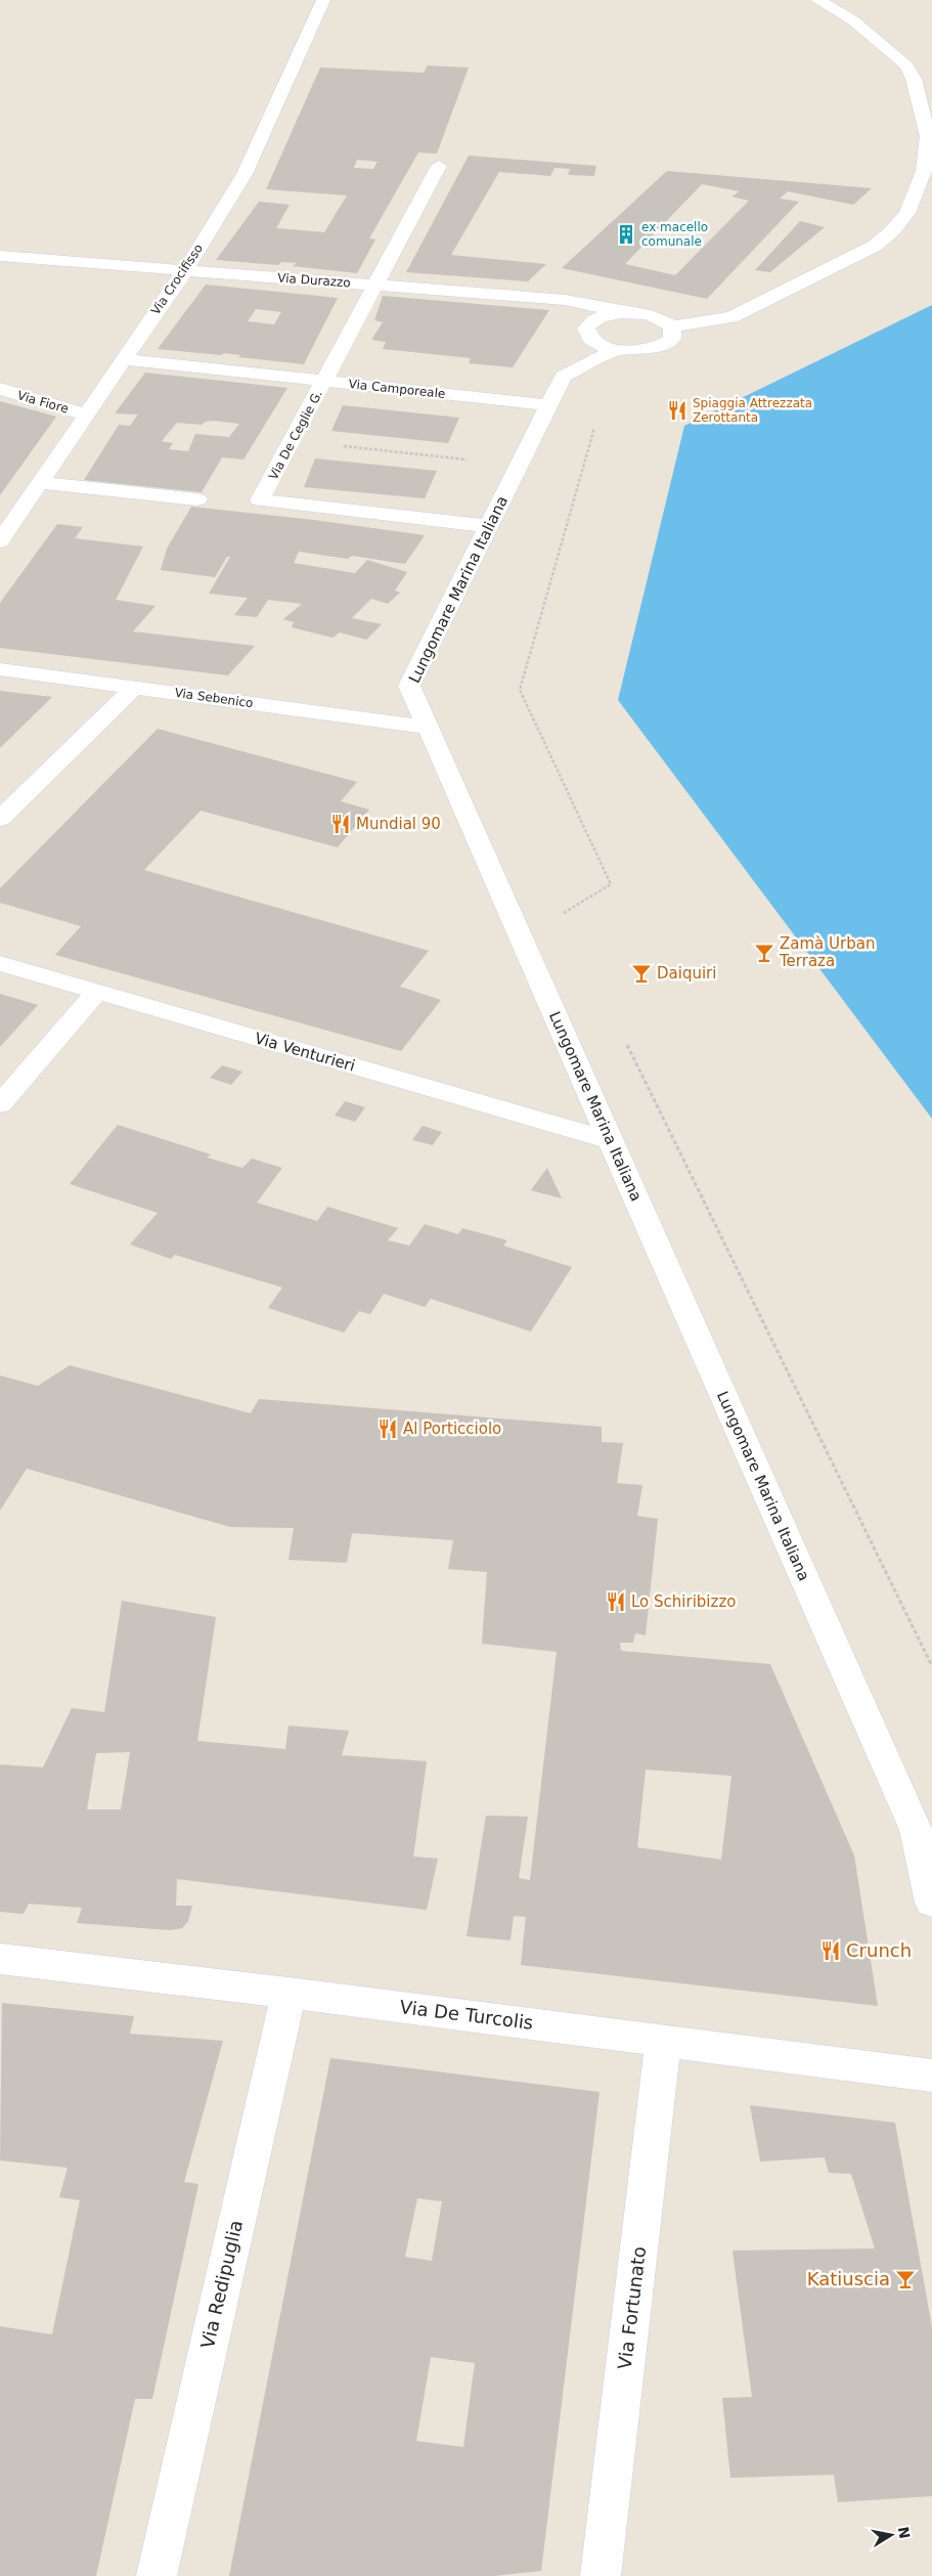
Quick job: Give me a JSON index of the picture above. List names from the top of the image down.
{
  "streets": {
    "street": [
      "Via Crocifisso",
      "Via Durazzo",
      "Via Camporeale",
      "Via Fiore",
      "Via De Ceglie G.",
      "Lungomare Marina Italiana",
      "Via Sebenico",
      "Via Venturieri",
      "Via De Turcolis",
      "Via Redipuglia",
      "Via Fortunato"
    ]
  },
  "crossings": [
    ["Via Crocifisso", "Via Durazzo"],
    ["Via Crocifisso", "Via Camporeale"],
    ["Via Crocifisso", "Via Fiore"],
    ["Via Durazzo", "Via De Ceglie G."],
    ["Via Camporeale", "Via De Ceglie G."],
    ["Via Camporeale", "Lungomare Marina Italiana"],
    ["Via De Ceglie G.", "Lungomare Marina Italiana"],
    ["Lungomare Marina Italiana", "Via Sebenico"],
    ["Lungomare Marina Italiana", "Via Venturieri"],
    ["Via De Turcolis", "Via Redipuglia"],
    ["Via De Turcolis", "Via Fortunato"]
  ],
  "places": {
    "building": ["ex macello comunale"],
    "restaurant": [
      "Spiaggia Attrezzata Zerottanta",
      "Mundial 90",
      "Al Porticciolo",
      "Lo Schiribizzo",
      "Crunch"
    ],
    "bar": ["Zamà Urban Terraza", "Daiquiri", "Katiuscia"]
  },
  "north": "right"
}
